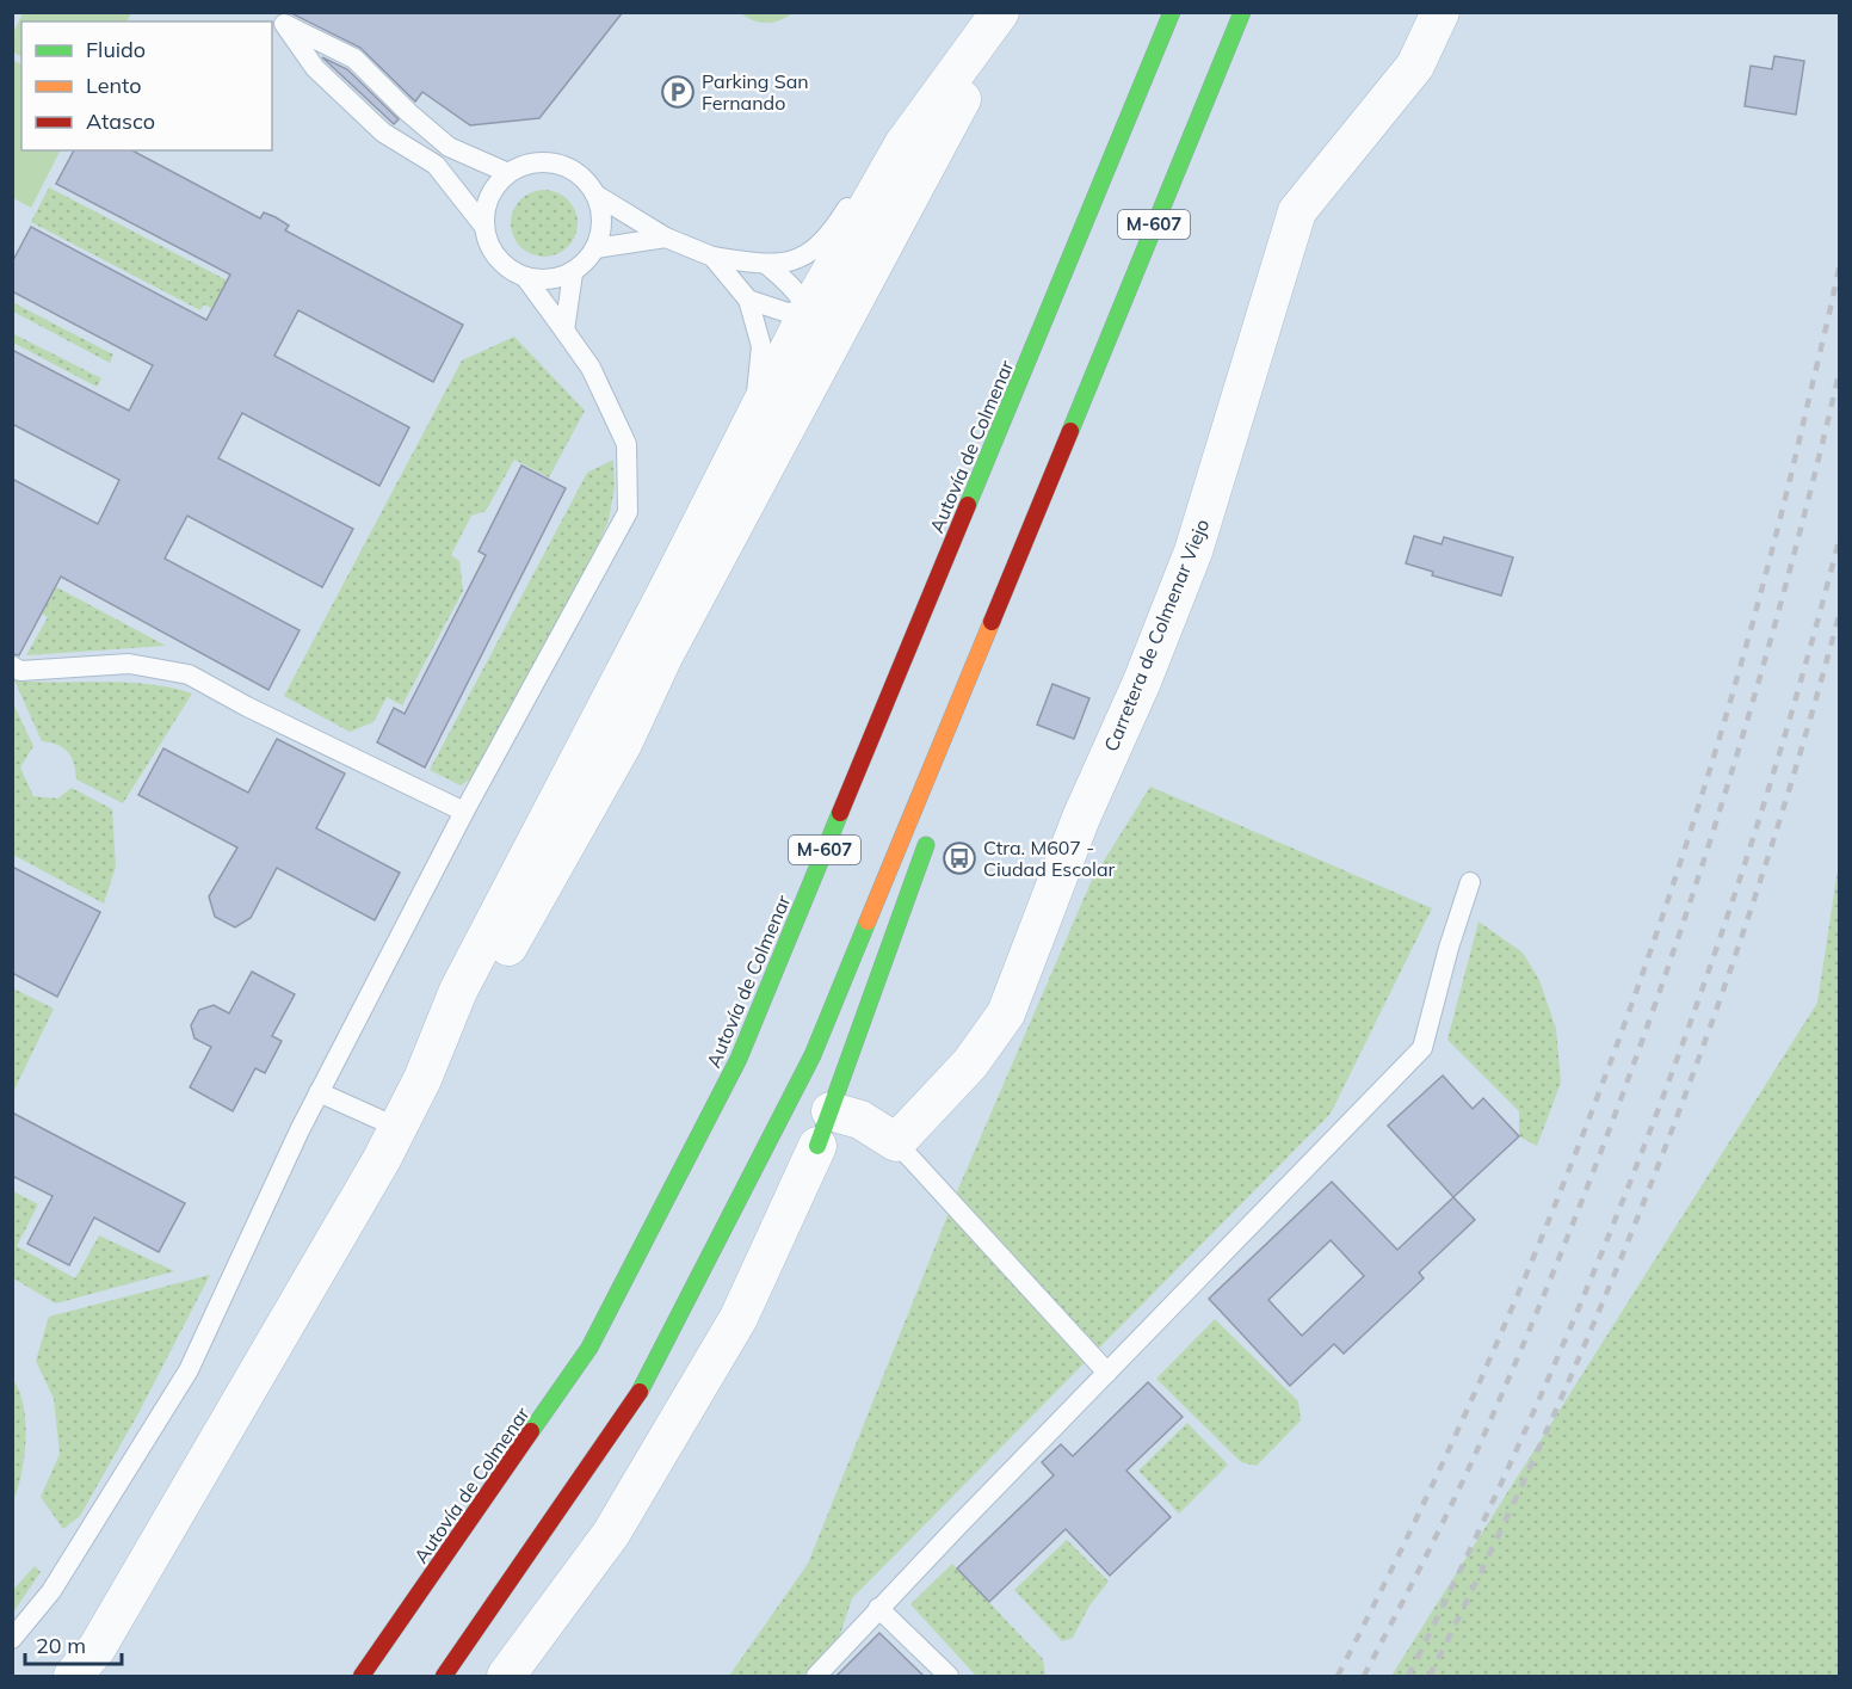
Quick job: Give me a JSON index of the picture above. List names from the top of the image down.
{
  "streets": {
    "highway": ["M-607", "Autovía de Colmenar"],
    "street": ["Carretera de Colmenar Viejo"]
  },
  "places": {
    "parking": ["Parking San Fernando"],
    "bus stop": ["Ctra. M607 - Ciudad Escolar"]
  },
  "legend": ["Fluido", "Lento", "Atasco"],
  "scale_bar": "20 m"
}
